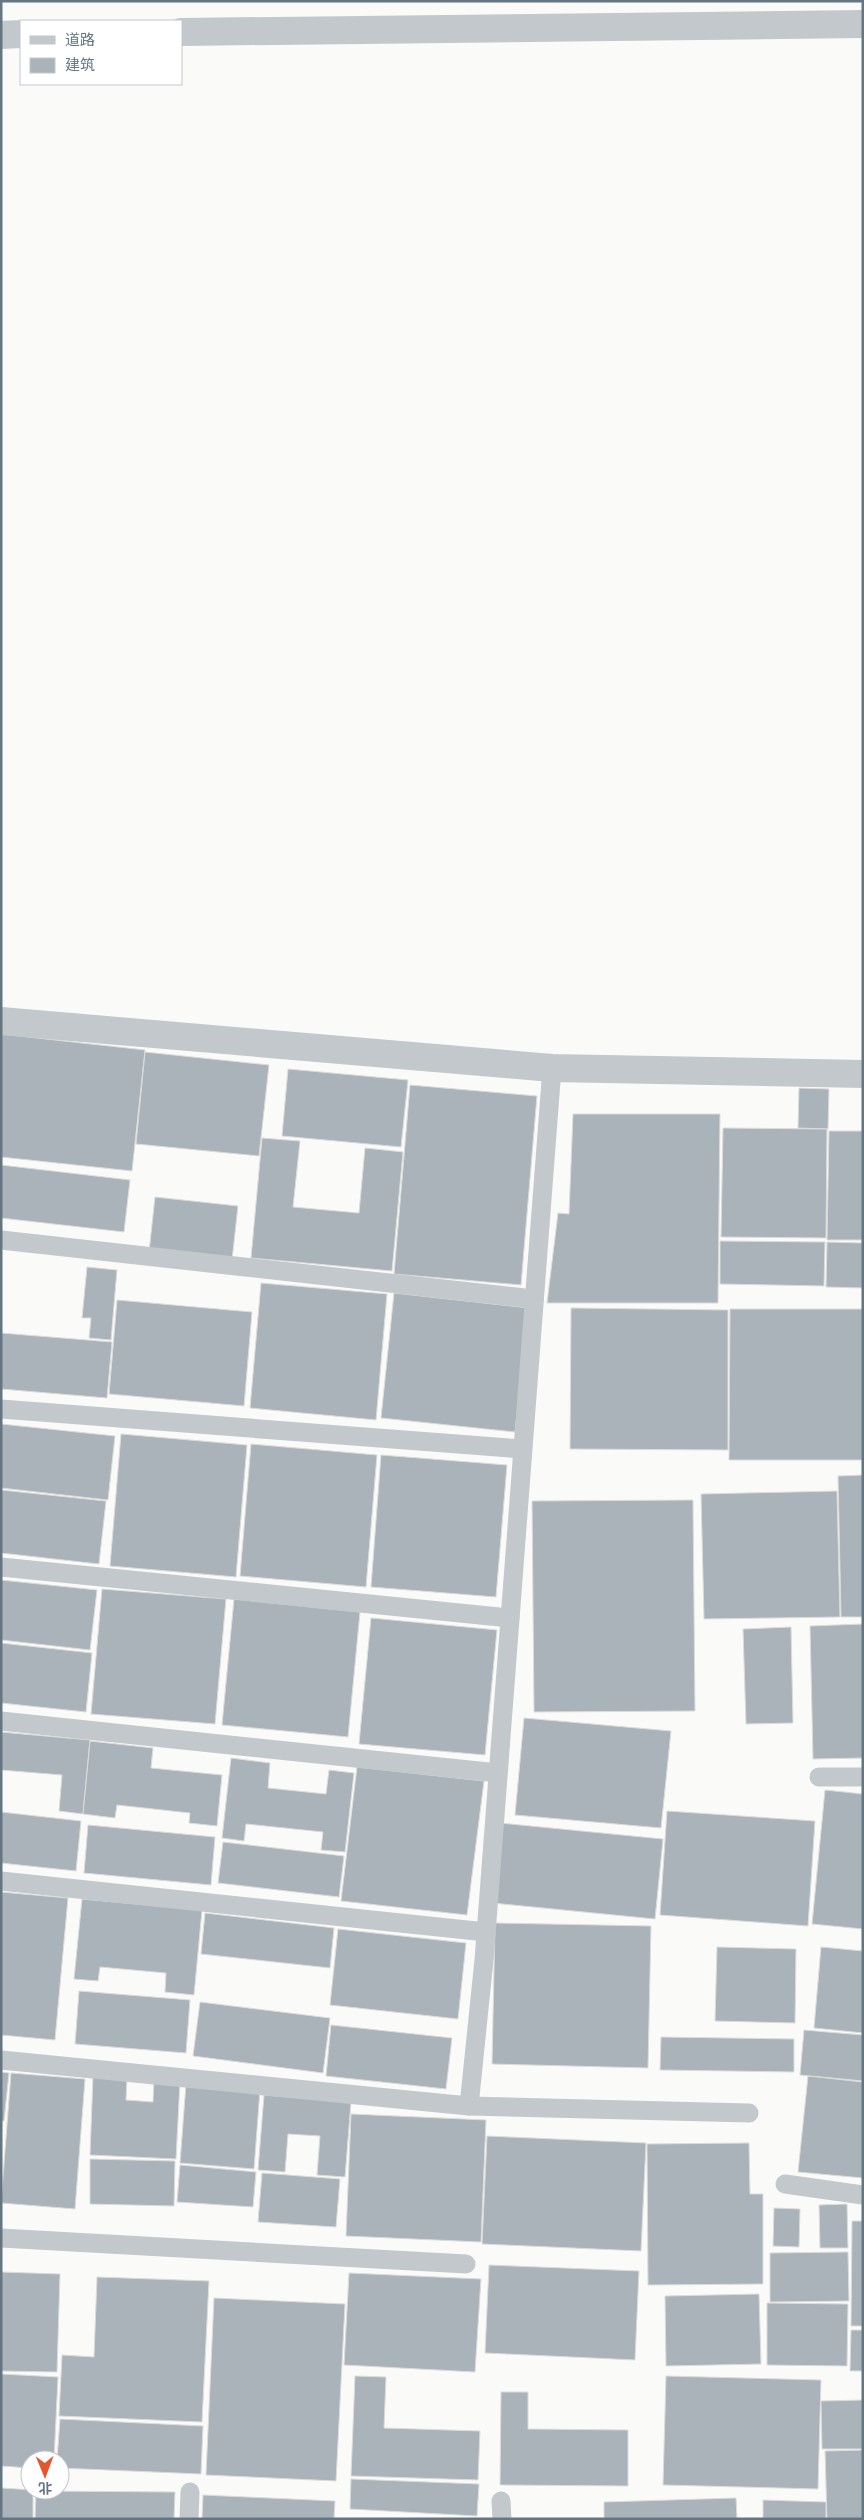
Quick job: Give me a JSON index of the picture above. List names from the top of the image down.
{
  "legend": ["道路", "建筑"],
  "north": "bottom"
}
